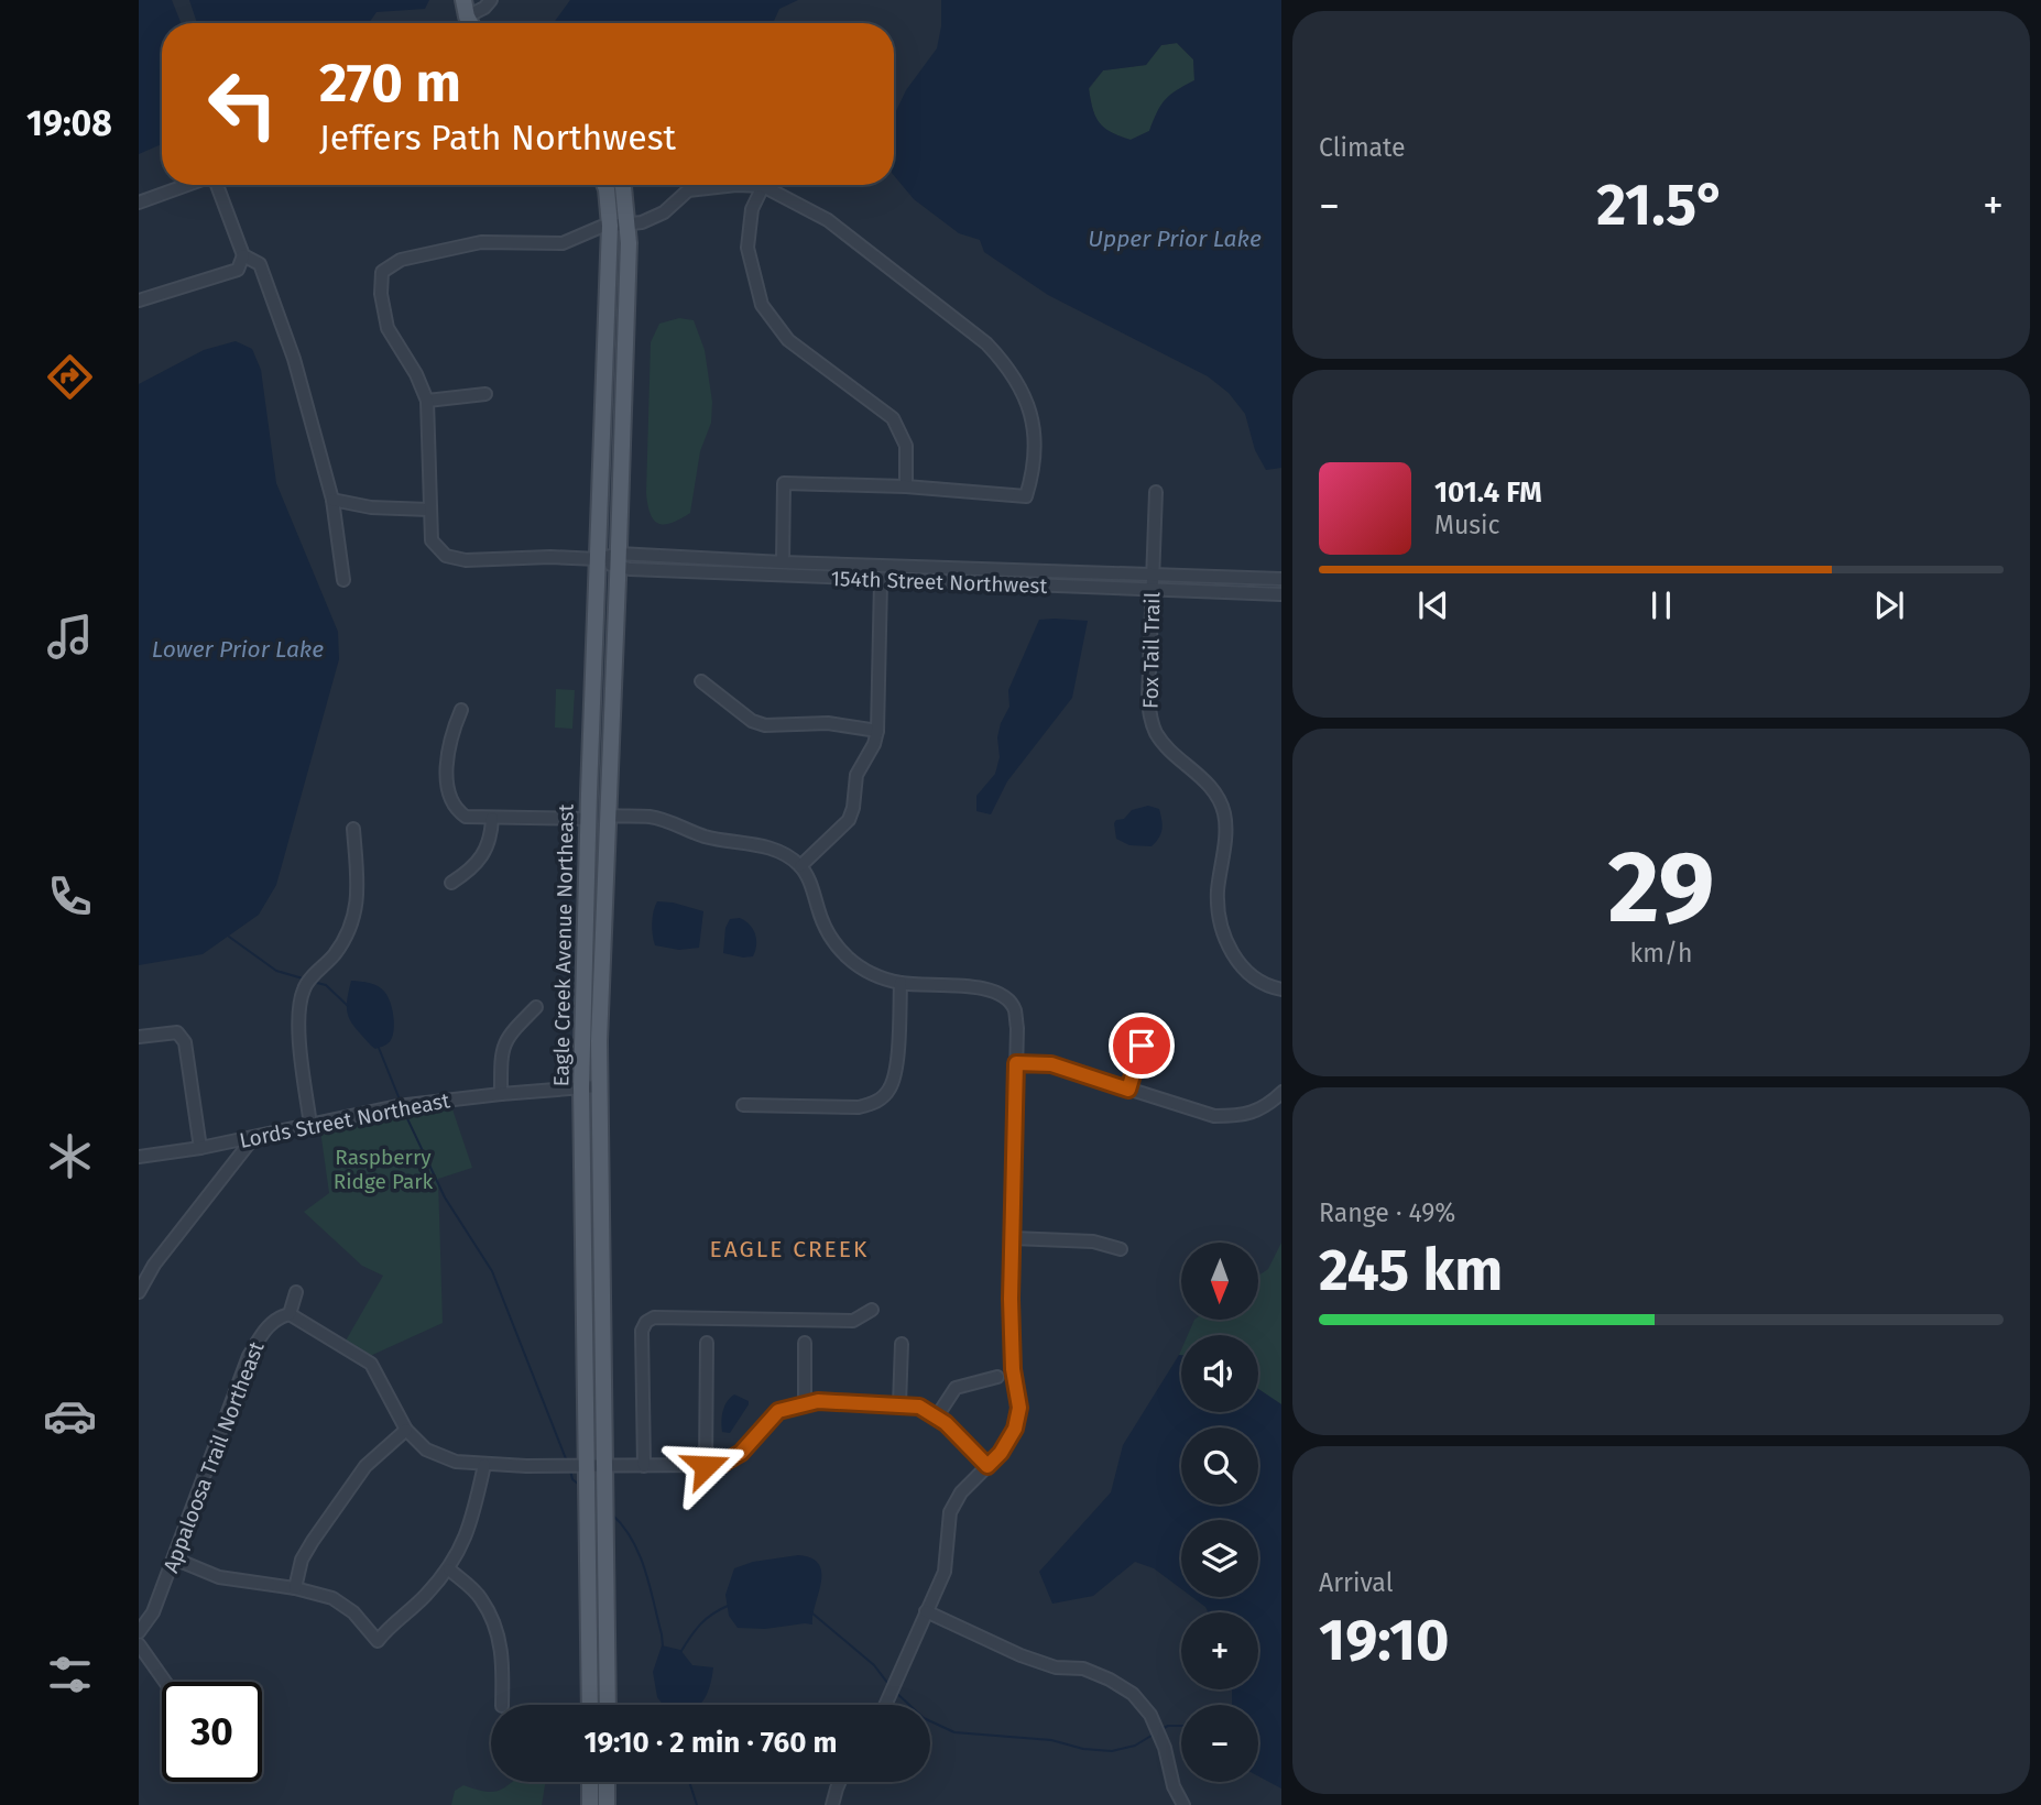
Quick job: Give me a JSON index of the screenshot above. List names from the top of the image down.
{
  "streets": {
    "main road": ["Eagle Creek Avenue Northeast"],
    "street": [
      "154th Street Northwest",
      "Fox Tail Trail",
      "Lords Street Northeast",
      "Appaloosa Trail Northeast"
    ]
  },
  "crossings": [
    ["154th Street Northwest", "Fox Tail Trail"],
    ["154th Street Northwest", "Eagle Creek Avenue Northeast"],
    ["Eagle Creek Avenue Northeast", "Lords Street Northeast"]
  ],
  "districts": ["EAGLE CREEK"],
  "water": ["Upper Prior Lake", "Lower Prior Lake"],
  "parks": ["Raspberry Ridge Park"],
  "north": "bottom",
  "page": {
    "tabs": "19:08",
    "tile": [
      "Climate",
      ["29", "km/h"],
      ["Range · 49%", "245 km"],
      ["Arrival", "19:10"]
    ],
    "turn": ["270 m", "Jeffers Path Northwest"],
    "heat": ["−", "21.5°", "+"],
    "song": ["101.4 FM", "Music"],
    "map_buttons": ["+", "−"],
    "limit": "30",
    "trip": "19:10 · 2 min · 760 m"
  }
}
